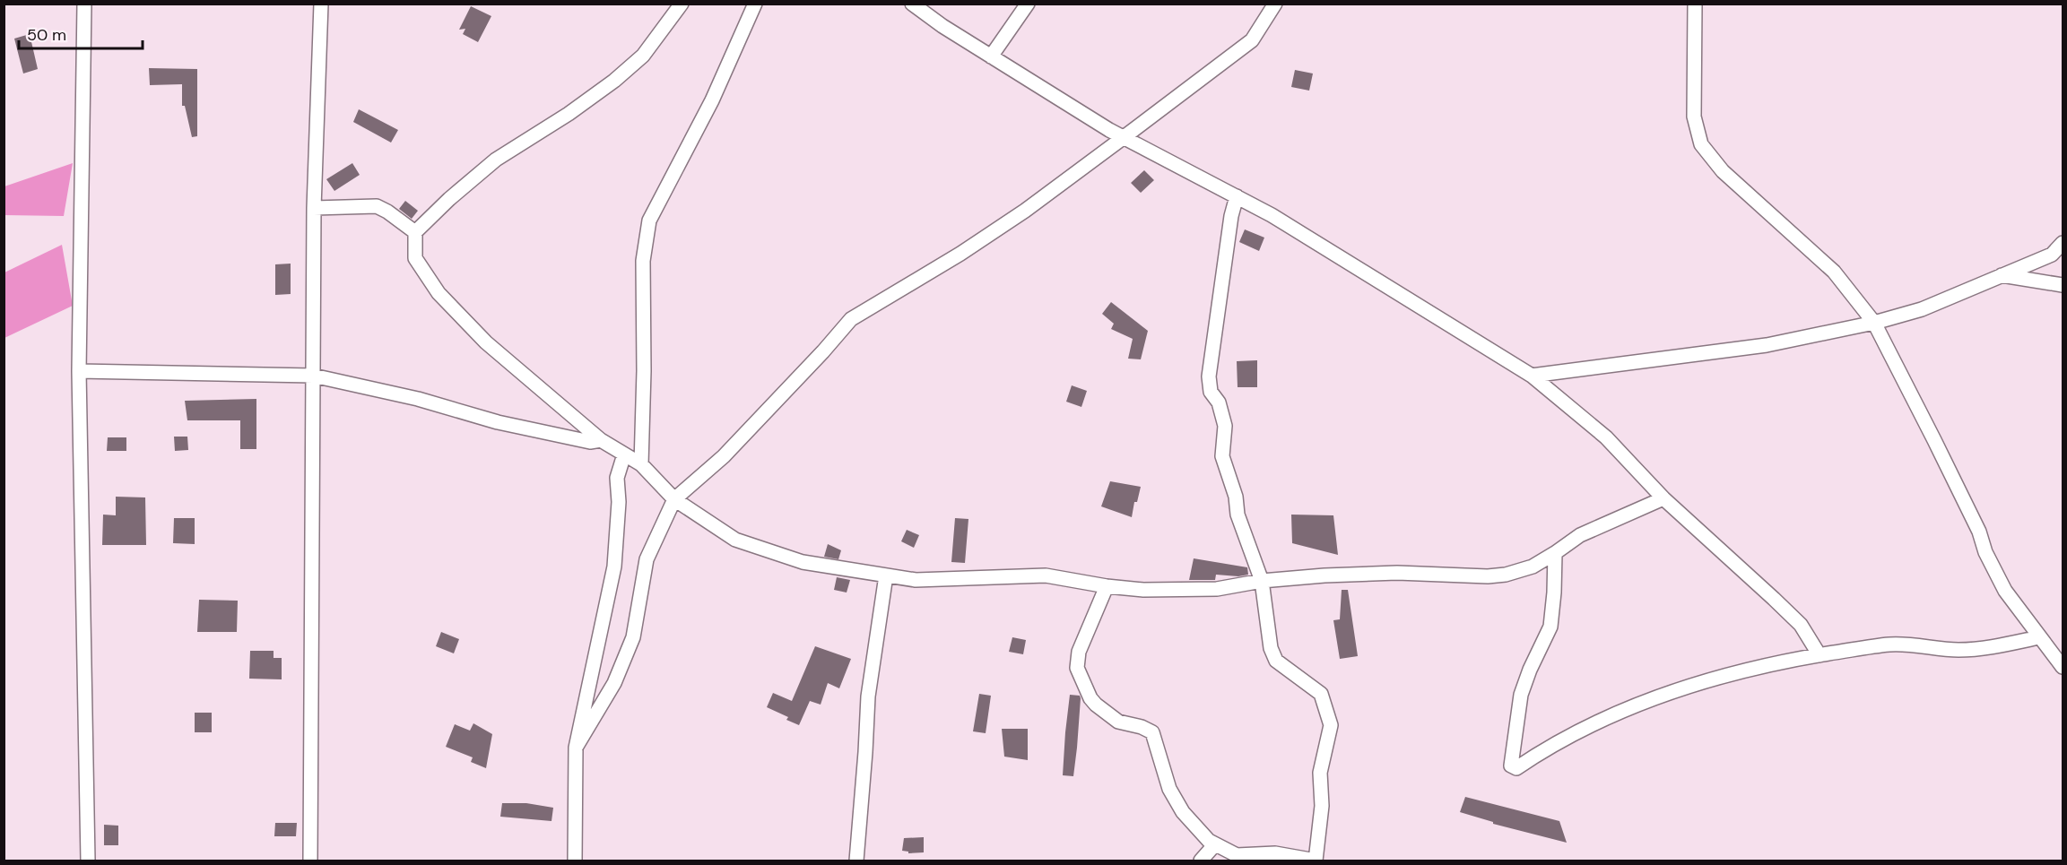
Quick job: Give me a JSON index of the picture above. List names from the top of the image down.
{
  "scale_bar": "50 m"
}
